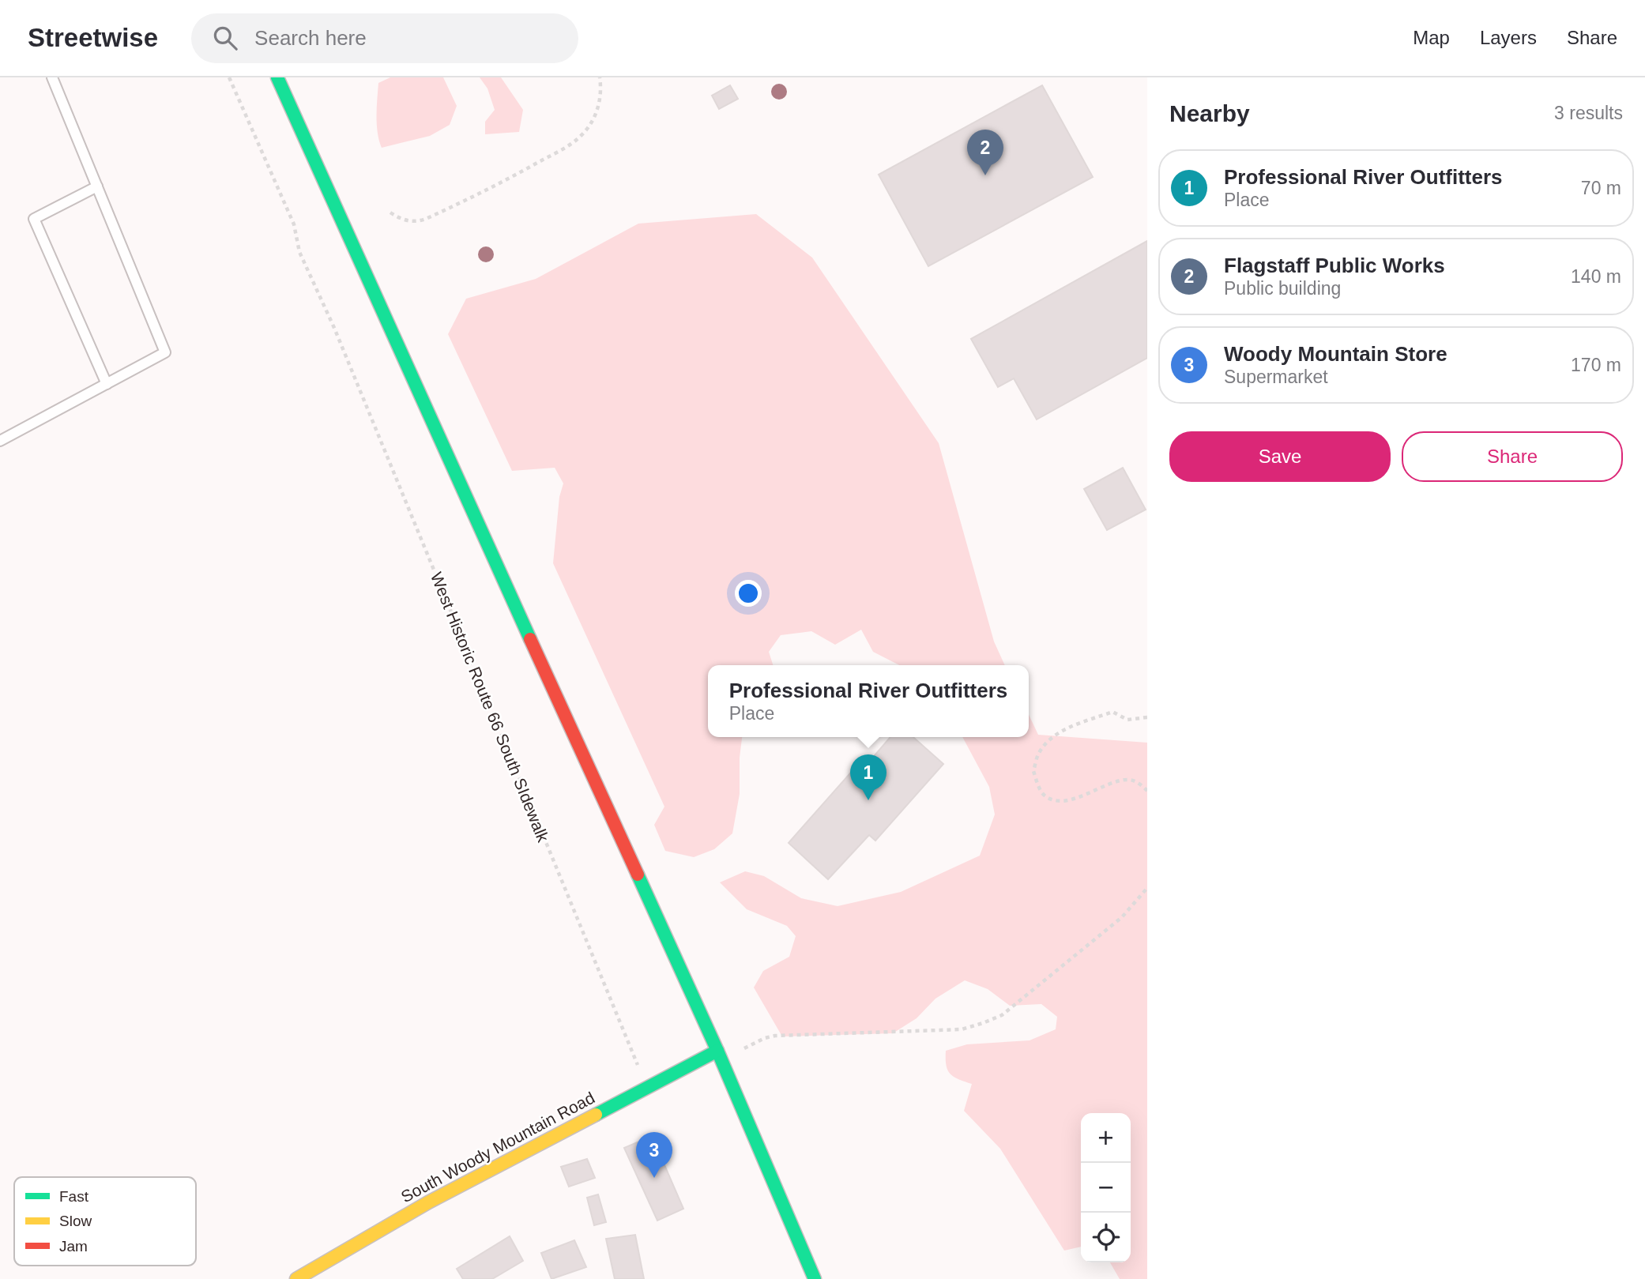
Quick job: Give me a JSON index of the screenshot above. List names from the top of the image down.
{
  "streets": {
    "main road": ["South Woody Mountain Road"],
    "path": ["West Historic Route 66 South SIdewalk"]
  },
  "crossings": [
    ["West Historic Route 66 South SIdewalk", "South Woody Mountain Road"]
  ],
  "legend": ["Fast", "Slow", "Jam"],
  "page": {
    "header": "Streetwise",
    "search": "Search here",
    "nav": ["Map", "Layers", "Share"],
    "heading": ["Nearby", "3 results"],
    "pins": ["2", "1", "3"],
    "list": [
      {
        "mark": "1",
        "name": "Professional River Outfitters",
        "note": "Place",
        "value": "70 m"
      },
      {
        "mark": "2",
        "name": "Flagstaff Public Works",
        "note": "Public building",
        "value": "140 m"
      },
      {
        "mark": "3",
        "name": "Woody Mountain Store",
        "note": "Supermarket",
        "value": "170 m"
      }
    ],
    "buttons": ["Save", "Share"],
    "popup": ["Professional River Outfitters", "Place"],
    "map_buttons": ["+", "−"]
  }
}
